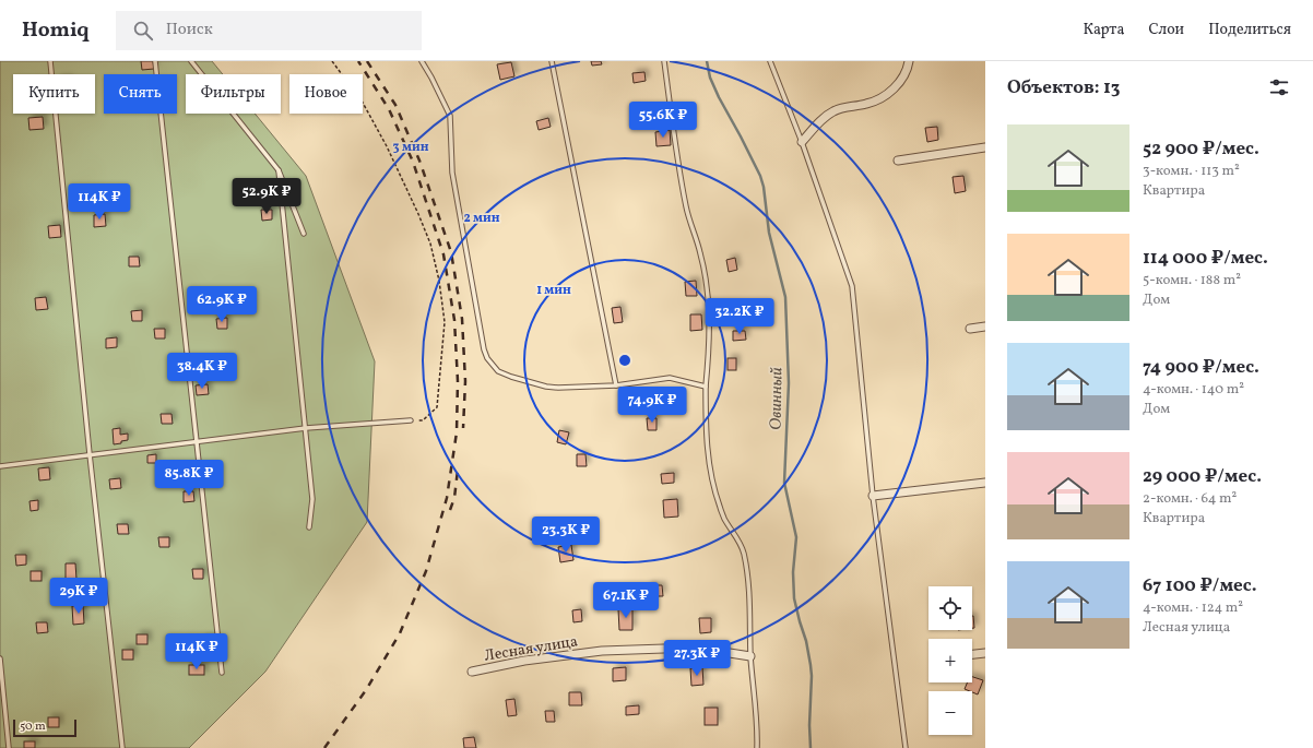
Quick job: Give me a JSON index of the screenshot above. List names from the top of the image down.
{
  "streets": {
    "street": ["Лесная улица"]
  },
  "water": ["Овинный"],
  "scale_bar": "50 m",
  "page": {
    "header": "Homiq",
    "search": "Поиск",
    "nav": ["Карта", "Слои", "Поделиться"],
    "heading": "Объектов: 13",
    "chip": [
      "Купить",
      "Снять",
      "Фильтры",
      "Новое"
    ],
    "price": [
      "55.6K ₽",
      "52.9K ₽",
      "114K ₽",
      "62.9K ₽",
      "32.2K ₽",
      "38.4K ₽",
      "74.9K ₽",
      "85.8K ₽",
      "23.3K ₽",
      "29K ₽",
      "67.1K ₽",
      "114K ₽",
      "27.3K ₽"
    ],
    "list": [
      {
        "name": "52 900 ₽/мес.",
        "note": "3-комн. · 113 m² · Квартира"
      },
      {
        "name": "114 000 ₽/мес.",
        "note": "5-комн. · 188 m² · Дом"
      },
      {
        "name": "74 900 ₽/мес.",
        "note": "4-комн. · 140 m² · Дом"
      },
      {
        "name": "29 000 ₽/мес.",
        "note": "2-комн. · 64 m² · Квартира"
      },
      {
        "name": "67 100 ₽/мес.",
        "note": "4-комн. · 124 m² · Лесная улица"
      }
    ],
    "map_buttons": ["+", "−"],
    "scale": "50 m"
  },
  "rings": ["3 мин", "2 мин", "1 мин"]
}
